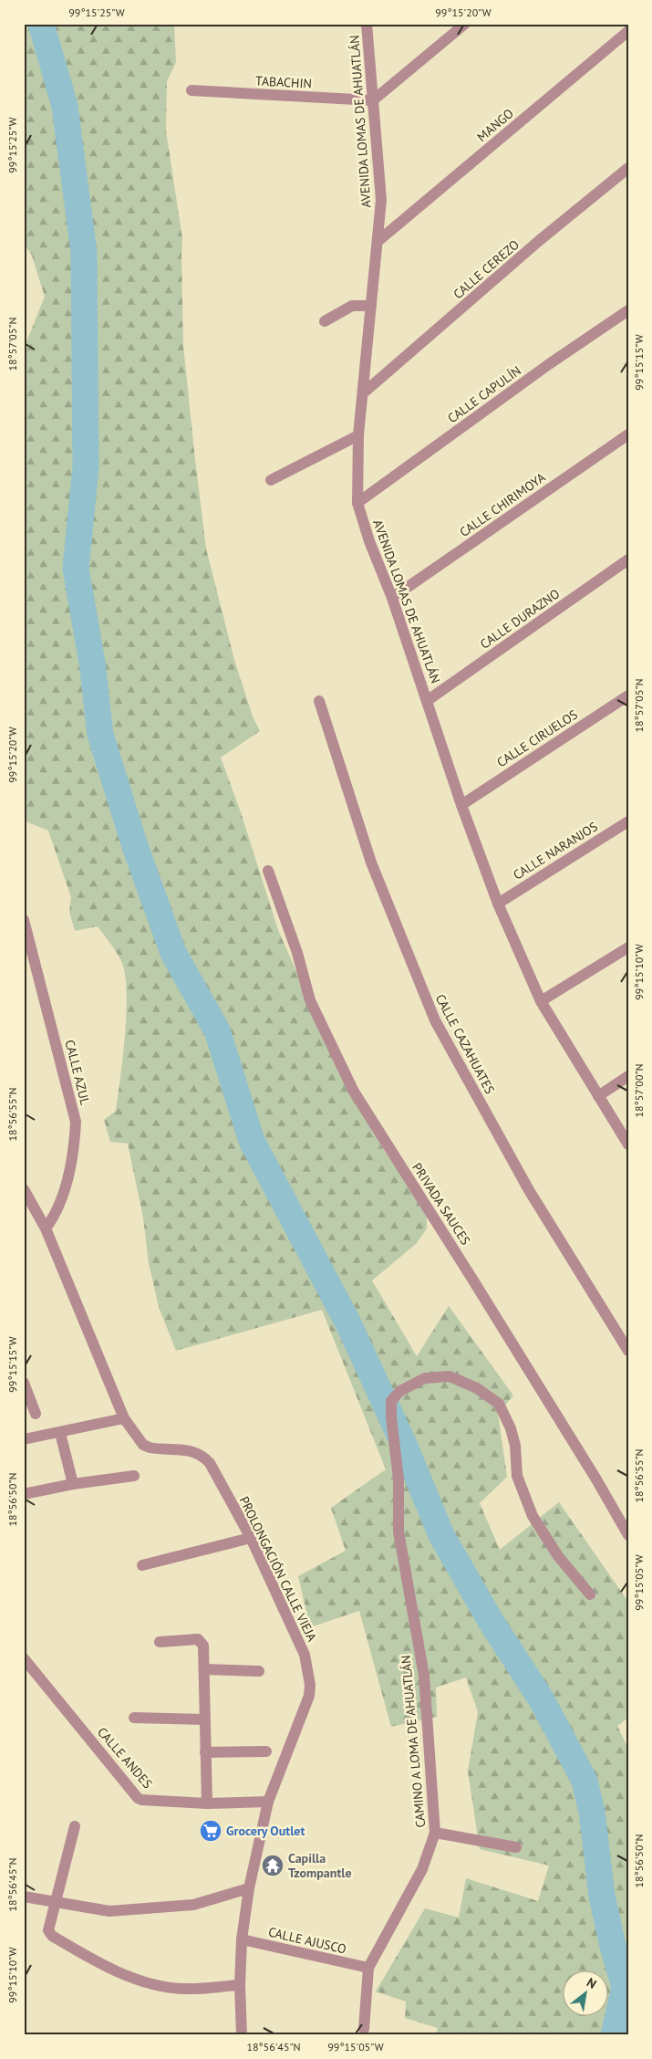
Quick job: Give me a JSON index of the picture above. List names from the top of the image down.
{
  "streets": {
    "street": [
      "TABACHIN",
      "AVENIDA LOMAS DE AHUATLÁN",
      "MANGO",
      "CALLE CEREZO",
      "CALLE CAPULÍN",
      "CALLE CHIRIMOYA",
      "CALLE DURAZNO",
      "CALLE CIRUELOS",
      "CALLE NARANJOS",
      "CALLE CAZAHUATES",
      "CALLE AZUL",
      "PRIVADA SAUCES",
      "PROLONGACIÓN CALLE VIEJA",
      "CAMINO A LOMA DE AHUATLÁN",
      "CALLE ANDES",
      "CALLE AJUSCO"
    ]
  },
  "crossings": [
    ["TABACHIN", "AVENIDA LOMAS DE AHUATLÁN"],
    ["AVENIDA LOMAS DE AHUATLÁN", "MANGO"],
    ["AVENIDA LOMAS DE AHUATLÁN", "CALLE CEREZO"],
    ["AVENIDA LOMAS DE AHUATLÁN", "CALLE CAPULÍN"],
    ["AVENIDA LOMAS DE AHUATLÁN", "CALLE CHIRIMOYA"],
    ["AVENIDA LOMAS DE AHUATLÁN", "CALLE DURAZNO"],
    ["AVENIDA LOMAS DE AHUATLÁN", "CALLE CIRUELOS"],
    ["AVENIDA LOMAS DE AHUATLÁN", "CALLE NARANJOS"],
    ["CALLE AZUL", "PROLONGACIÓN CALLE VIEJA"],
    ["PROLONGACIÓN CALLE VIEJA", "CALLE ANDES"],
    ["PROLONGACIÓN CALLE VIEJA", "CALLE AJUSCO"],
    ["CAMINO A LOMA DE AHUATLÁN", "CALLE AJUSCO"]
  ],
  "places": {
    "supermarket": ["Grocery Outlet"],
    "temple": ["Capilla Tzompantle"]
  },
  "north": "top right",
  "coordinates": [
    "99°15'25\"W",
    "99°15'20\"W",
    "18°57'05\"N",
    "99°15'15\"W",
    "99°15'10\"W",
    "18°57'00\"N",
    "18°56'55\"N",
    "18°56'50\"N",
    "99°15'05\"W",
    "18°56'45\"N"
  ]
}
